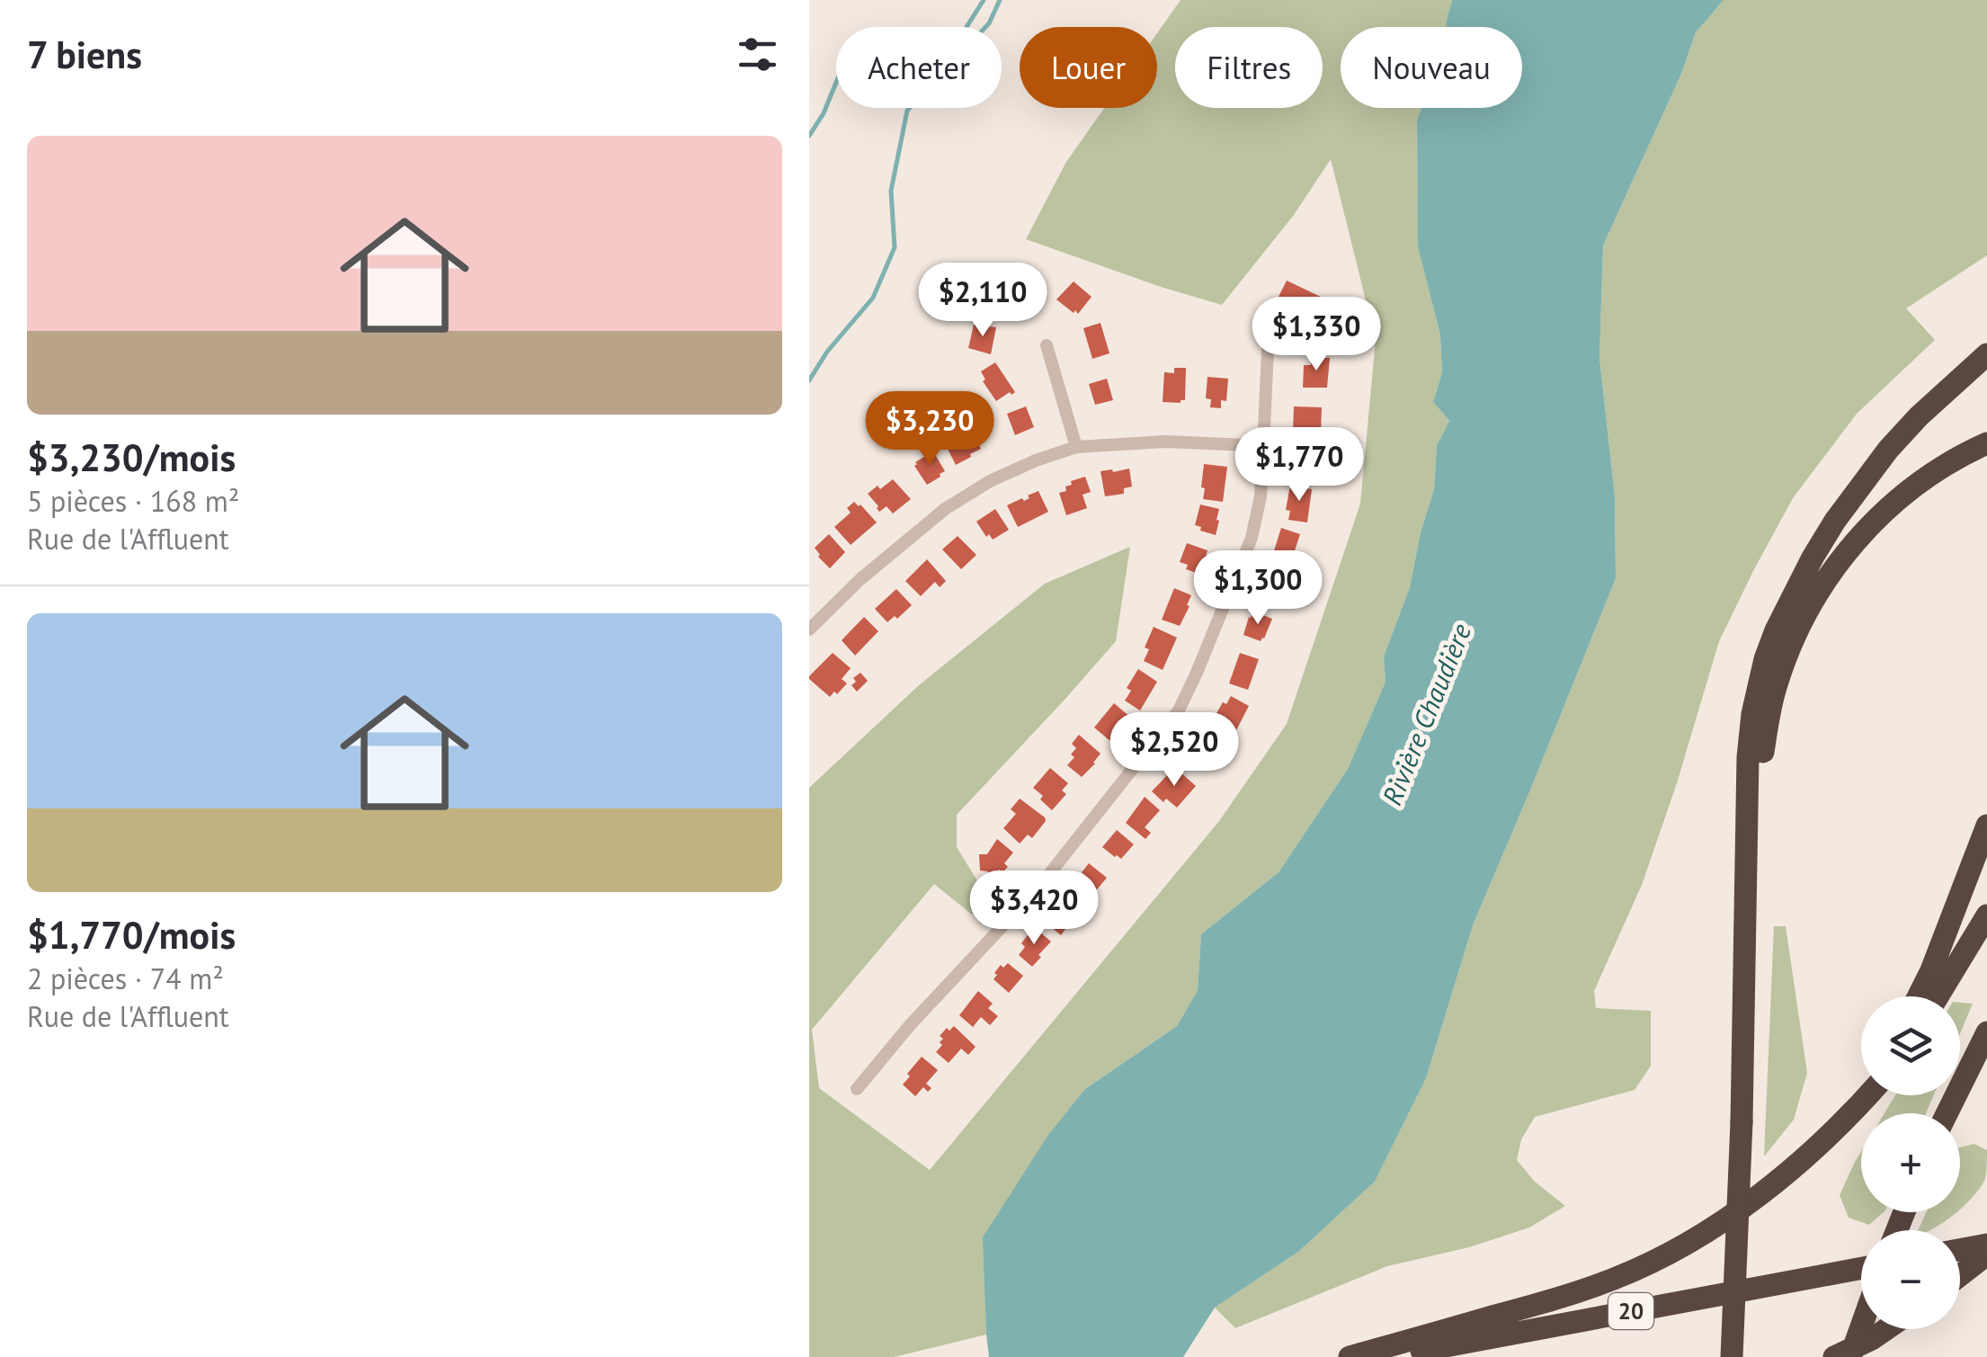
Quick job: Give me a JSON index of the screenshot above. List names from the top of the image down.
{
  "streets": {
    "highway": ["20"]
  },
  "water": ["Rivière Chaudière"],
  "page": {
    "heading": "7 biens",
    "chip": [
      "Acheter",
      "Louer",
      "Filtres",
      "Nouveau"
    ],
    "list": [
      {
        "name": "$3,230/mois",
        "note": "5 pièces · 168 m² · Rue de l'Affluent"
      },
      {
        "name": "$1,770/mois",
        "note": "2 pièces · 74 m² · Rue de l'Affluent"
      }
    ],
    "price": [
      "$2,110",
      "$1,330",
      "$3,230",
      "$1,770",
      "$1,300",
      "$2,520",
      "$3,420"
    ],
    "map_buttons": ["+", "−"]
  }
}
